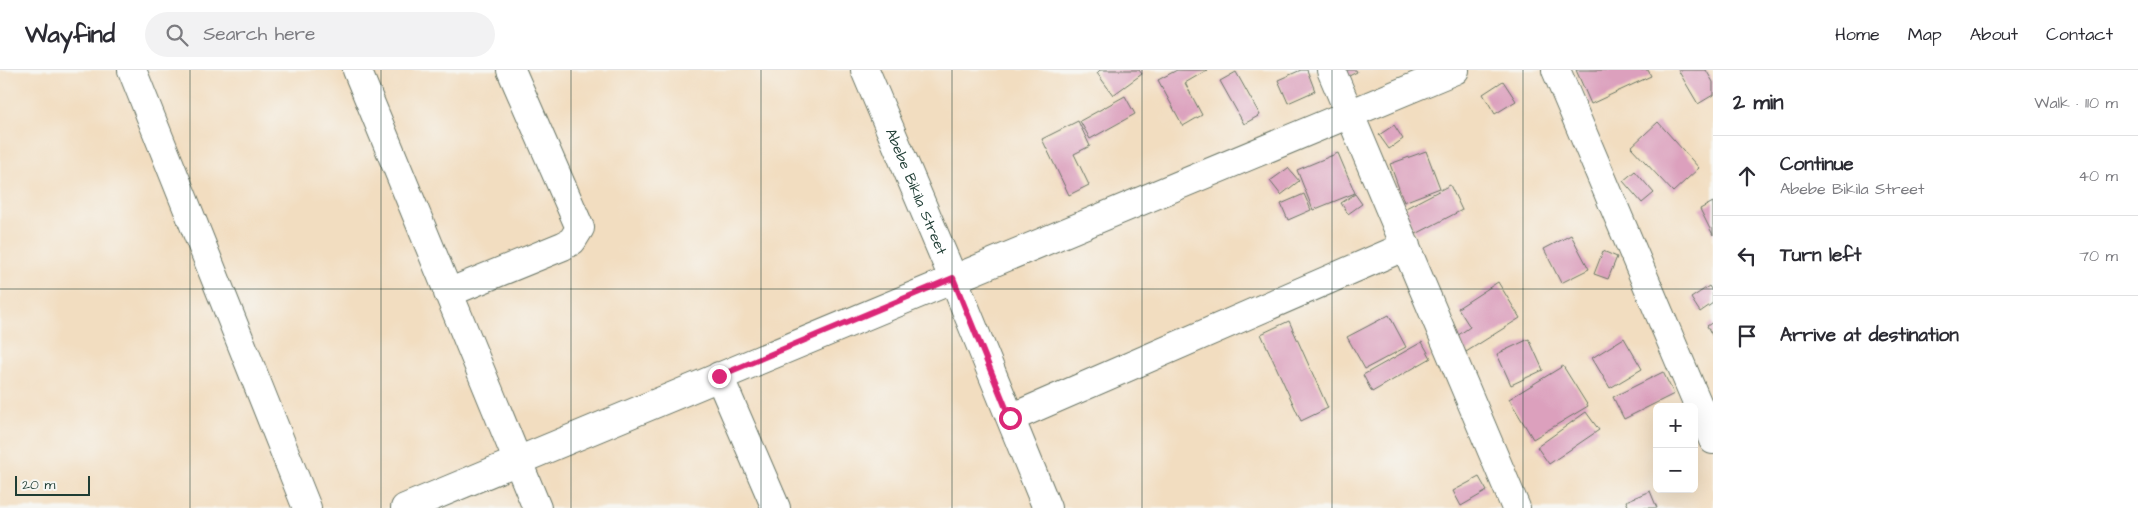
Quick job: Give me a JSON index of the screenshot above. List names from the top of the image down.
{
  "streets": {
    "street": ["Abebe Bikila Street"]
  },
  "scale_bar": "20 m",
  "page": {
    "header": "Wayfind",
    "search": "Search here",
    "nav": [
      "Home",
      "Map",
      "About",
      "Contact"
    ],
    "heading": ["2 min", "Walk · 110 m"],
    "list": [
      ["Continue", "Abebe Bikila Street", "40 m"],
      ["Turn left", "70 m"],
      "Arrive at destination"
    ],
    "map_buttons": ["+", "−"],
    "scale": "20 m"
  }
}
